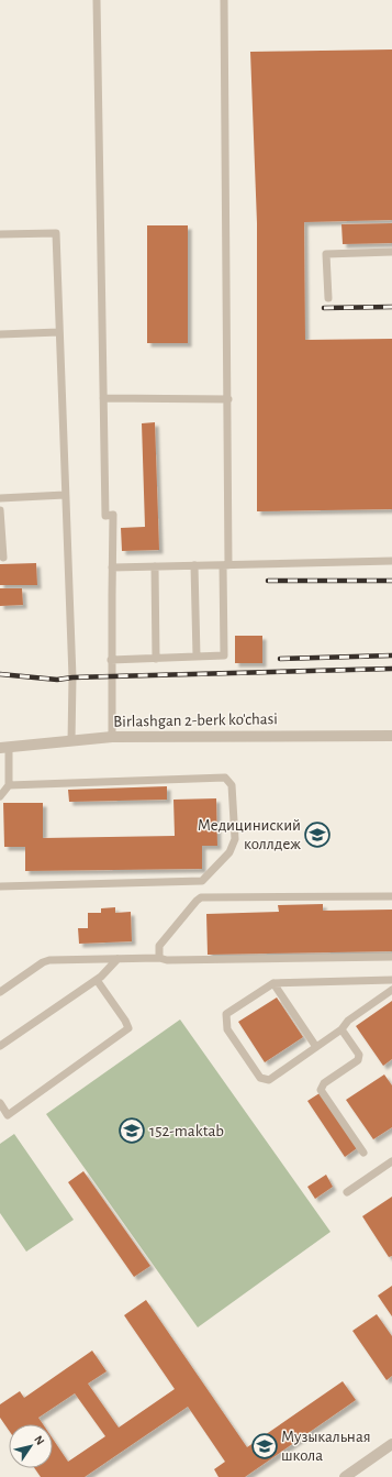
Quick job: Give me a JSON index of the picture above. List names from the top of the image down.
{
  "streets": {
    "street": ["Birlashgan 2-berk ko'chasi"]
  },
  "places": {
    "school or university": ["Медициниский коллдеж", "152-maktab", "Музыкальная школа"]
  },
  "north": "top right"
}
